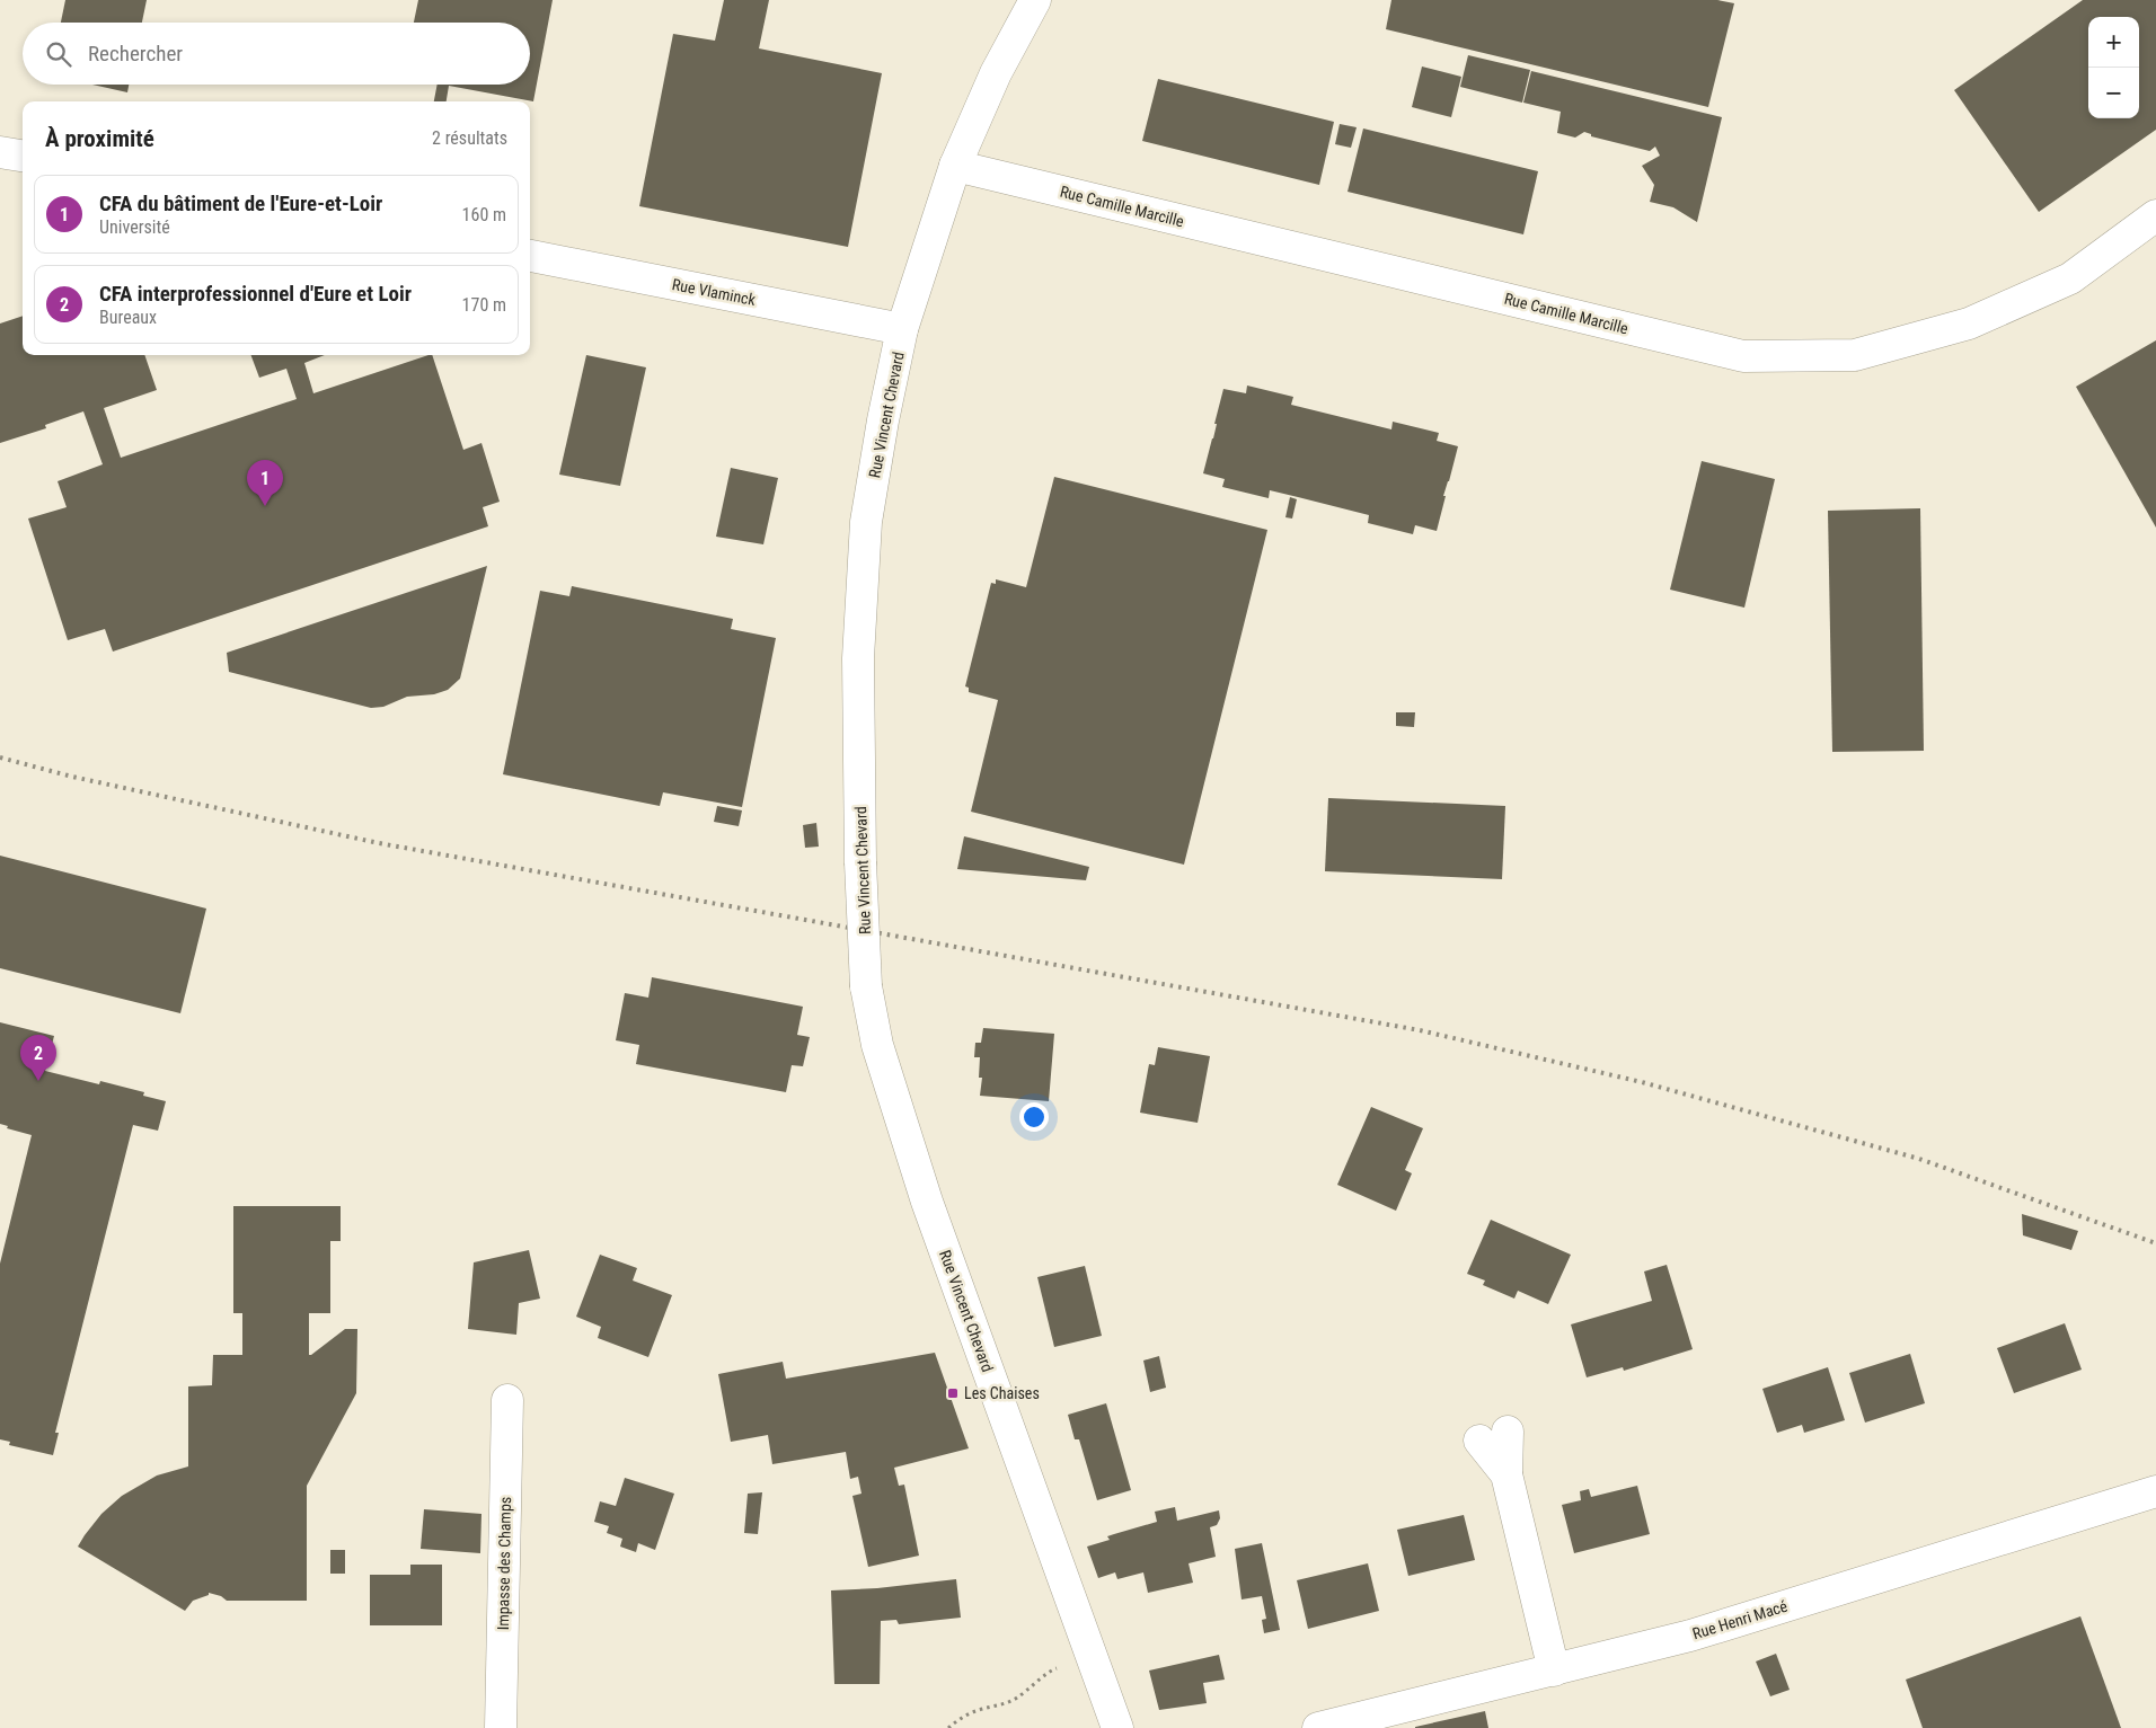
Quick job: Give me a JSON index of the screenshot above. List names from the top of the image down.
{
  "streets": {
    "street": [
      "Rue Camille Marcille",
      "Rue Vlaminck",
      "Rue Vincent Chevard",
      "Impasse des Champs",
      "Rue Henri Macé"
    ]
  },
  "crossings": [
    ["Rue Camille Marcille", "Rue Vincent Chevard"],
    ["Rue Vlaminck", "Rue Vincent Chevard"]
  ],
  "places": {
    "transit": ["Les Chaises"]
  },
  "page": {
    "map_buttons": ["+", "−"],
    "search": "Rechercher",
    "heading": ["À proximité", "2 résultats"],
    "list": [
      {
        "mark": "1",
        "name": "CFA du bâtiment de l'Eure-et-Loir",
        "note": "Université",
        "value": "160 m"
      },
      {
        "mark": "2",
        "name": "CFA interprofessionnel d'Eure et Loir",
        "note": "Bureaux",
        "value": "170 m"
      }
    ],
    "pins": ["1", "2"]
  }
}
